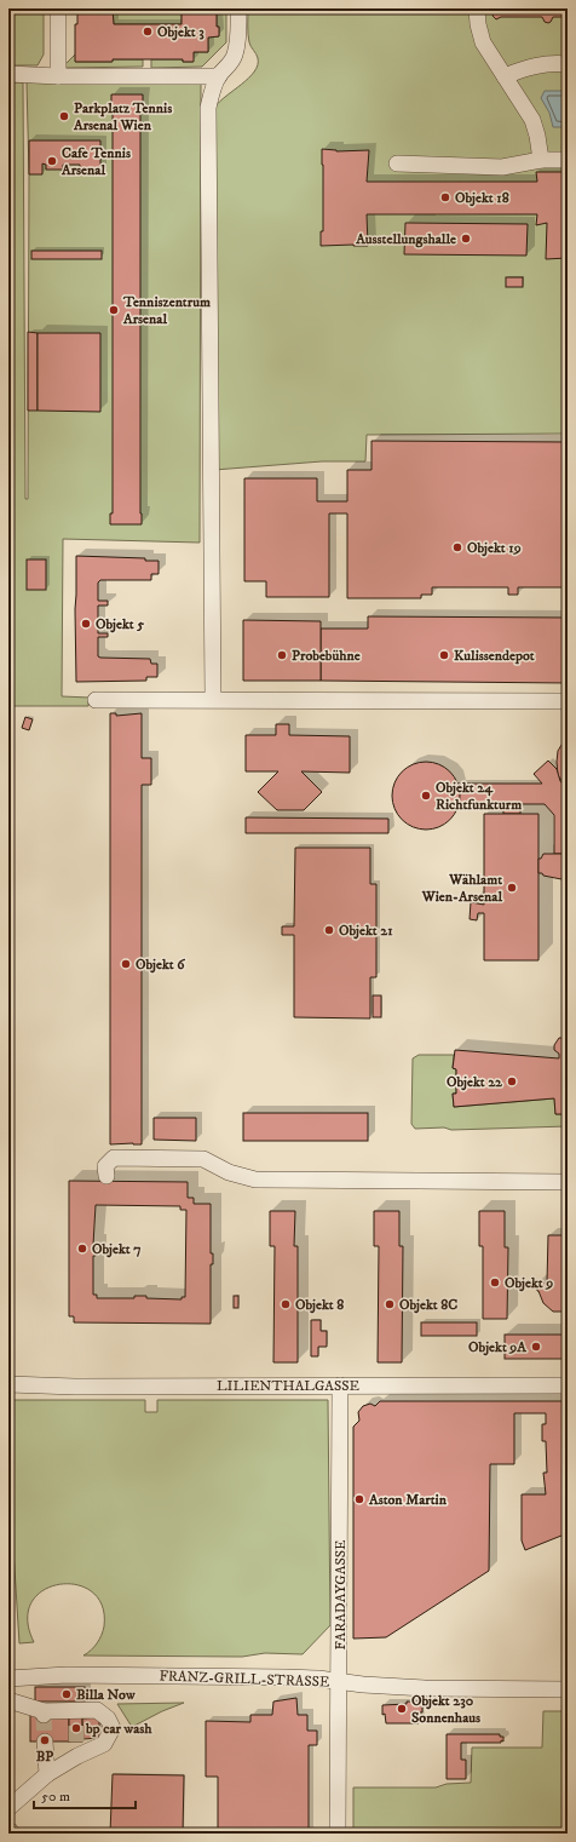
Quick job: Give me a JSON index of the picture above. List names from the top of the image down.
{
  "streets": {
    "street": ["LILIENTHALGASSE", "FARADAYGASSE", "FRANZ-GRILL-STRASSE"]
  },
  "crossings": [
    ["LILIENTHALGASSE", "FARADAYGASSE"],
    ["FARADAYGASSE", "FRANZ-GRILL-STRASSE"]
  ],
  "places": [
    "Objekt 3",
    "Parkplatz Tennis Arsenal Wien",
    "Cafe Tennis Arsenal",
    "Objekt 18",
    "Ausstellungshalle",
    "Tenniszentrum Arsenal",
    "Objekt 19",
    "Objekt 5",
    "Probebühne",
    "Kulissendepot",
    "Objekt 24 Richtfunkturm",
    "Wählamt Wien-Arsenal",
    "Objekt 21",
    "Objekt 6",
    "Objekt 22",
    "Objekt 7",
    "Objekt 9",
    "Objekt 8",
    "Objekt 8C",
    "Objekt 9A",
    "Aston Martin",
    "Billa Now",
    "Objekt 230 Sonnenhaus",
    "bp car wash",
    "BP"
  ],
  "scale_bar": "50 m"
}
